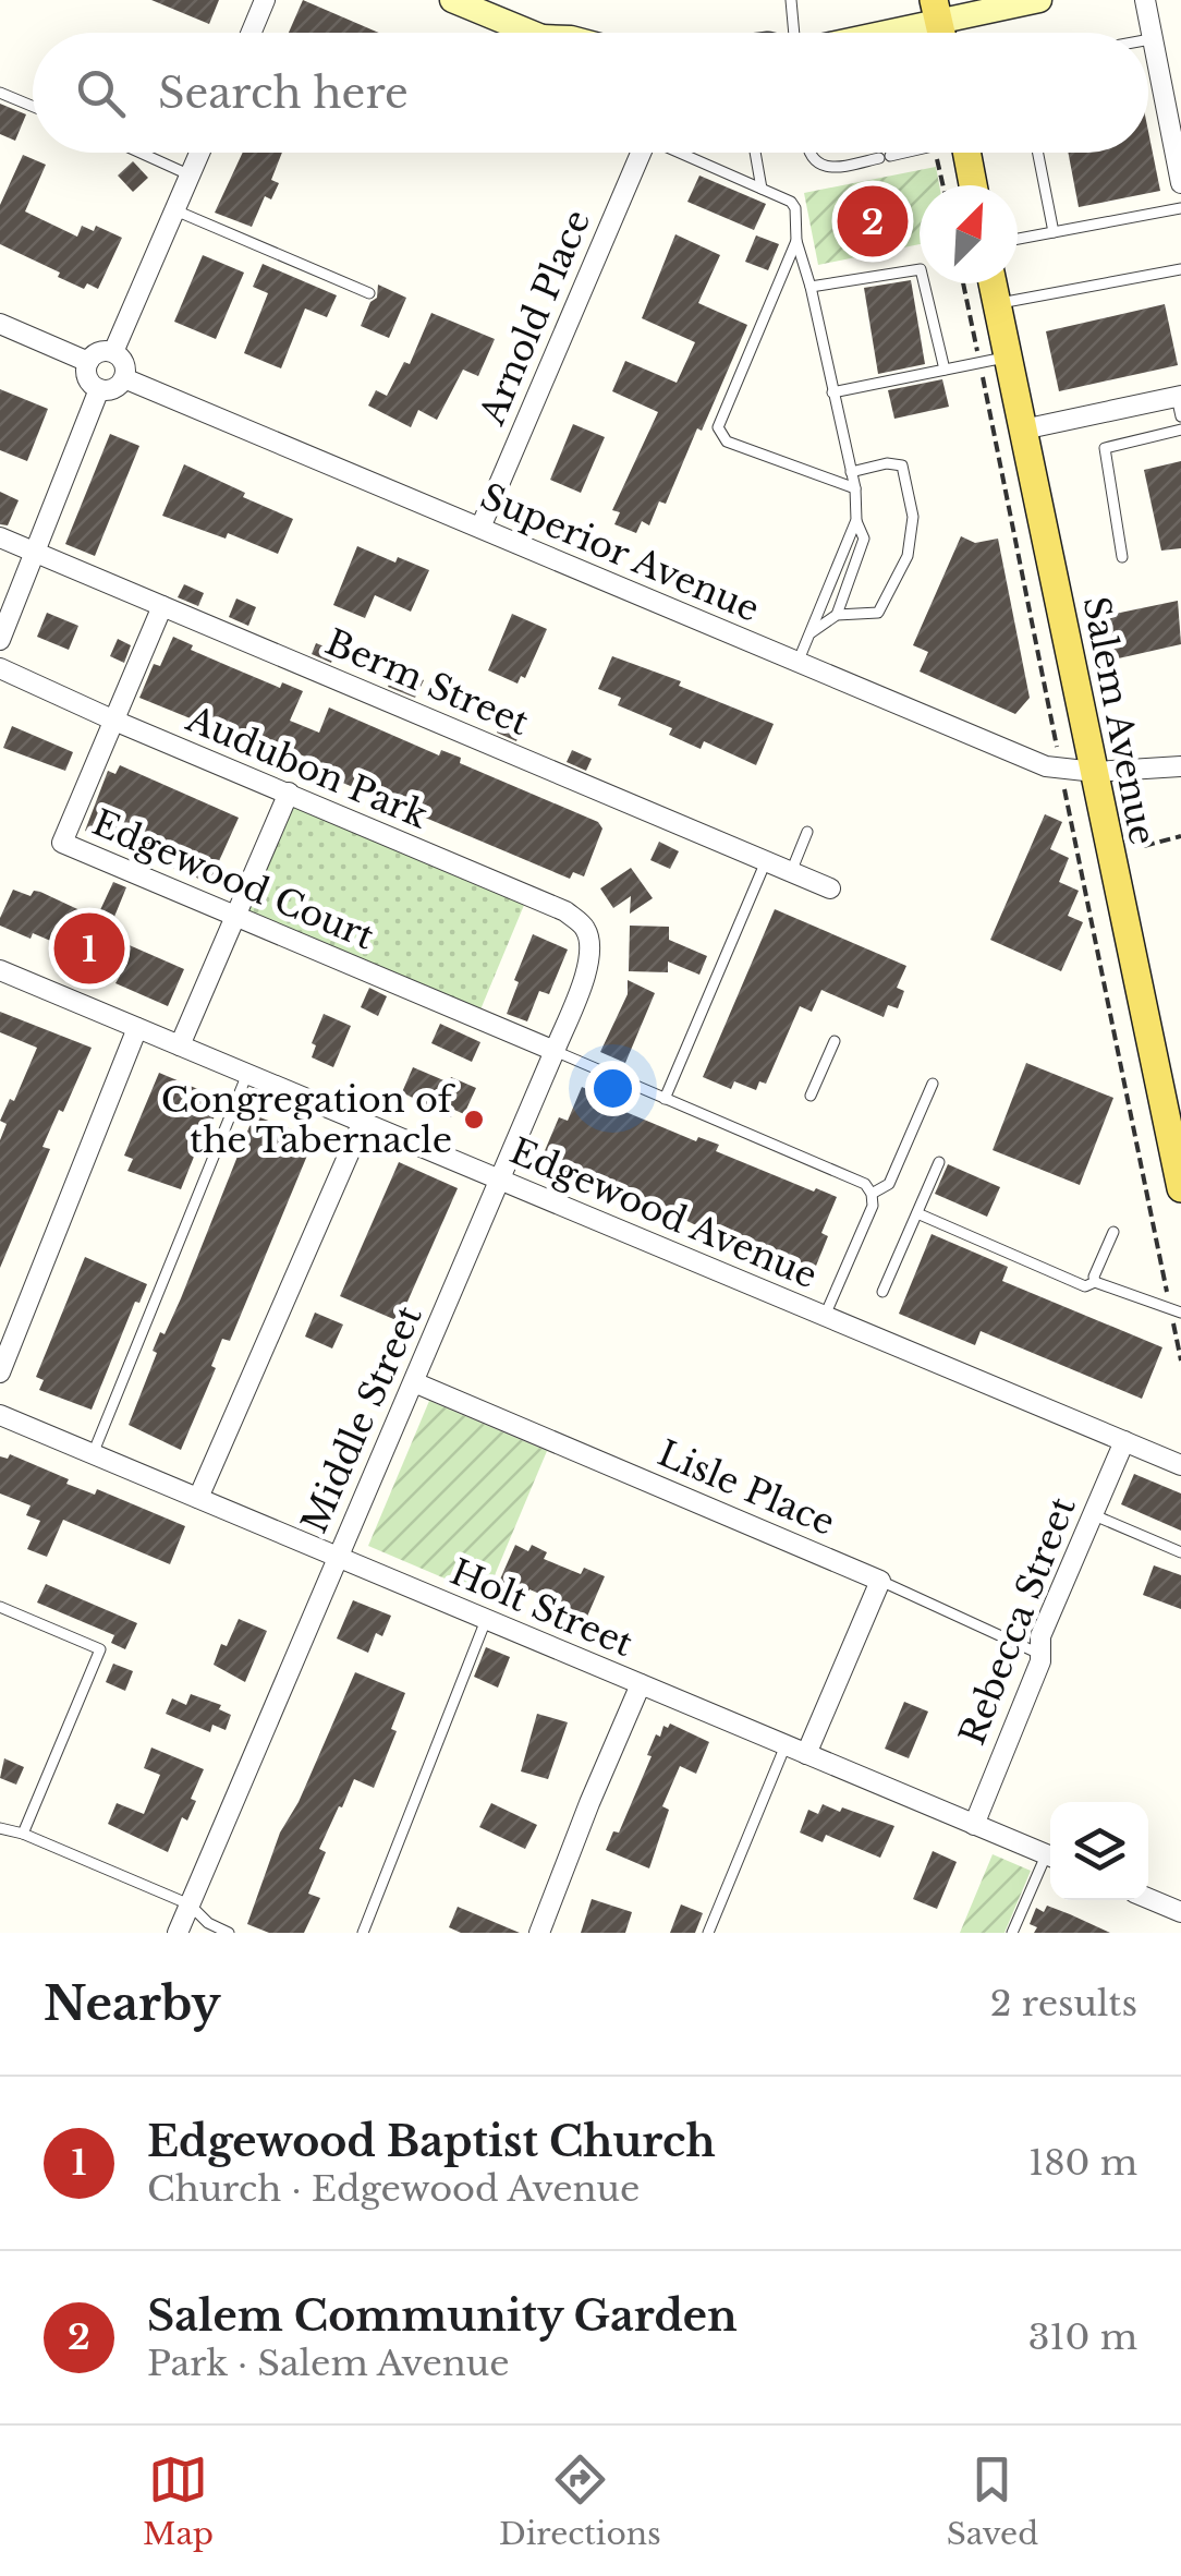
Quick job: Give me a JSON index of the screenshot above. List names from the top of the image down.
{
  "streets": {
    "main road": ["Salem Avenue"],
    "street": [
      "Arnold Place",
      "Superior Avenue",
      "Berm Street",
      "Audubon Park",
      "Edgewood Court",
      "Edgewood Avenue",
      "Middle Street",
      "Lisle Place",
      "Holt Street",
      "Rebecca Street"
    ]
  },
  "crossings": [
    ["Arnold Place", "Superior Avenue"],
    ["Superior Avenue", "Salem Avenue"],
    ["Berm Street", "Edgewood Court"],
    ["Audubon Park", "Edgewood Court"],
    ["Audubon Park", "Middle Street"],
    ["Edgewood Court", "Middle Street"],
    ["Edgewood Avenue", "Middle Street"],
    ["Edgewood Avenue", "Rebecca Street"],
    ["Middle Street", "Lisle Place"],
    ["Middle Street", "Holt Street"],
    ["Holt Street", "Rebecca Street"]
  ],
  "places": ["Congregation of the Tabernacle"],
  "north": "top right",
  "page": {
    "search": "Search here",
    "pins": ["2", "1"],
    "heading": ["Nearby", "2 results"],
    "list": [
      {
        "mark": "1",
        "name": "Edgewood Baptist Church",
        "note": "Church · Edgewood Avenue",
        "value": "180 m"
      },
      {
        "mark": "2",
        "name": "Salem Community Garden",
        "note": "Park · Salem Avenue",
        "value": "310 m"
      }
    ],
    "nav": ["Map", "Directions", "Saved"]
  }
}
